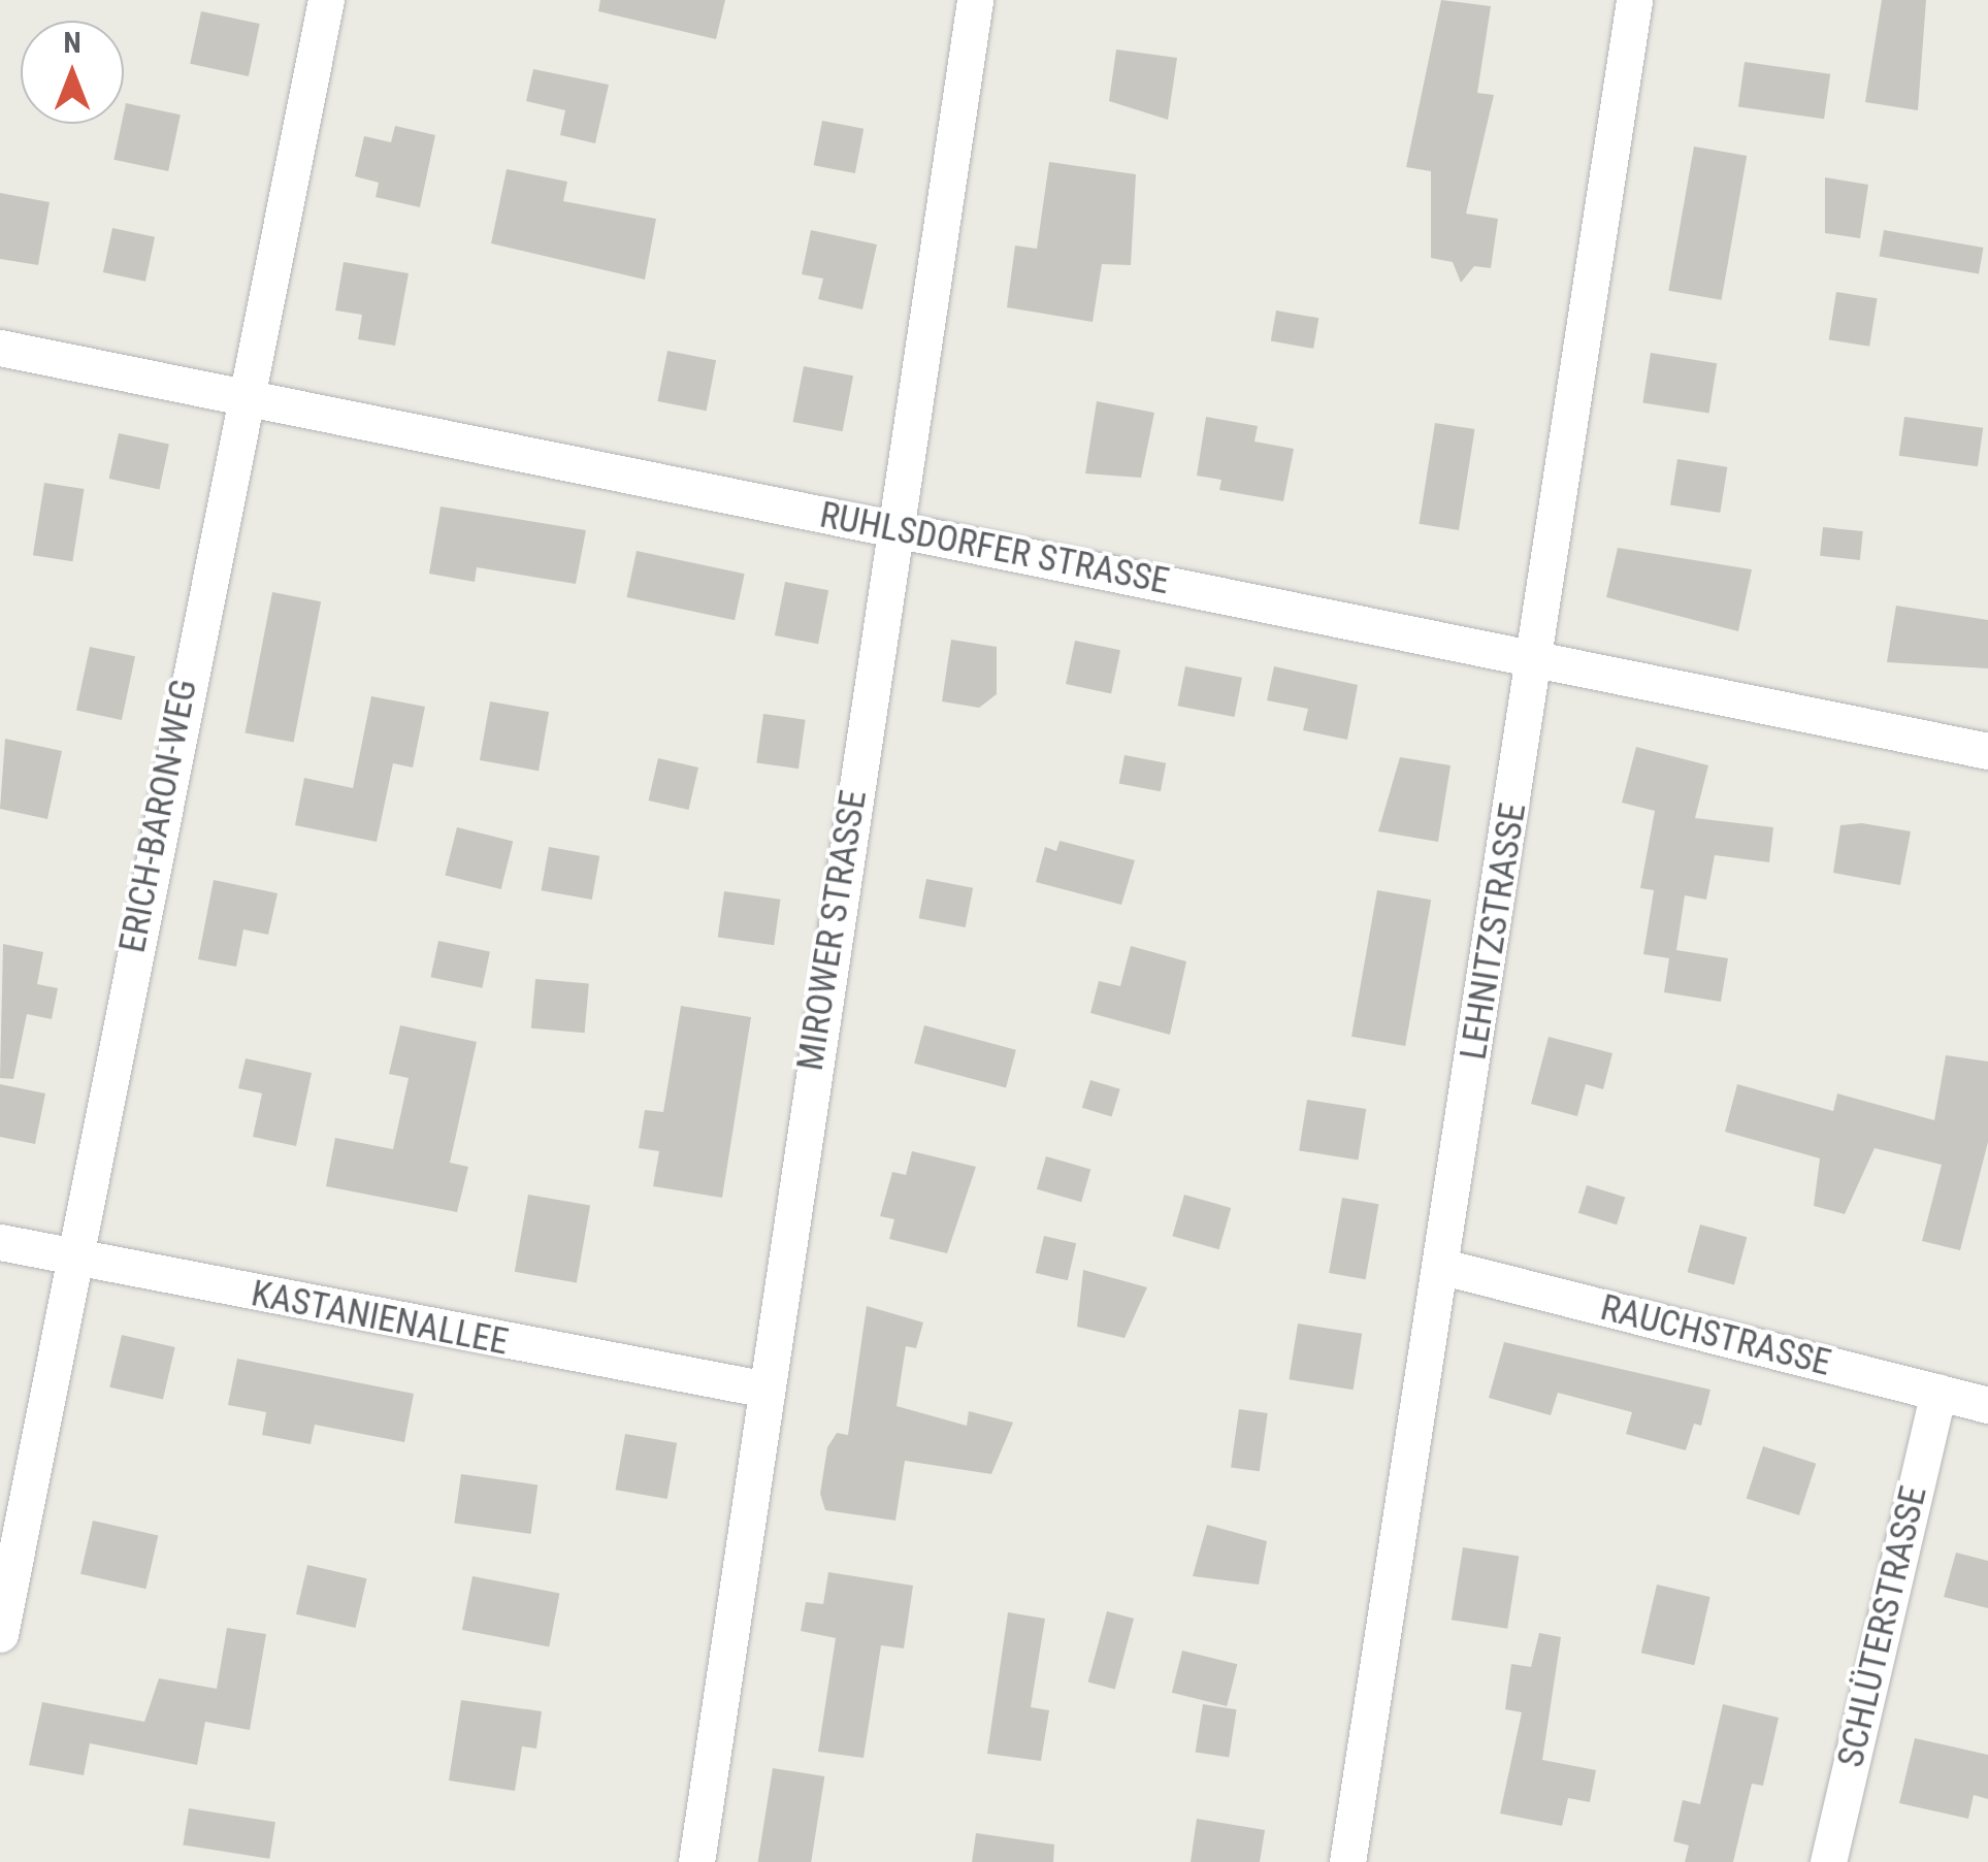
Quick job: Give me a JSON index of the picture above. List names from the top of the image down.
{
  "streets": {
    "street": [
      "RUHLSDORFER STRASSE",
      "ERICH-BARON-WEG",
      "MIROWER STRASSE",
      "LEHNITZSTRASSE",
      "KASTANIENALLEE",
      "RAUCHSTRASSE",
      "SCHLÜTERSTRASSE"
    ]
  },
  "crossings": [
    ["RUHLSDORFER STRASSE", "ERICH-BARON-WEG"],
    ["RUHLSDORFER STRASSE", "MIROWER STRASSE"],
    ["RUHLSDORFER STRASSE", "LEHNITZSTRASSE"],
    ["ERICH-BARON-WEG", "KASTANIENALLEE"],
    ["MIROWER STRASSE", "KASTANIENALLEE"],
    ["LEHNITZSTRASSE", "RAUCHSTRASSE"],
    ["RAUCHSTRASSE", "SCHLÜTERSTRASSE"]
  ],
  "north": "top"
}
